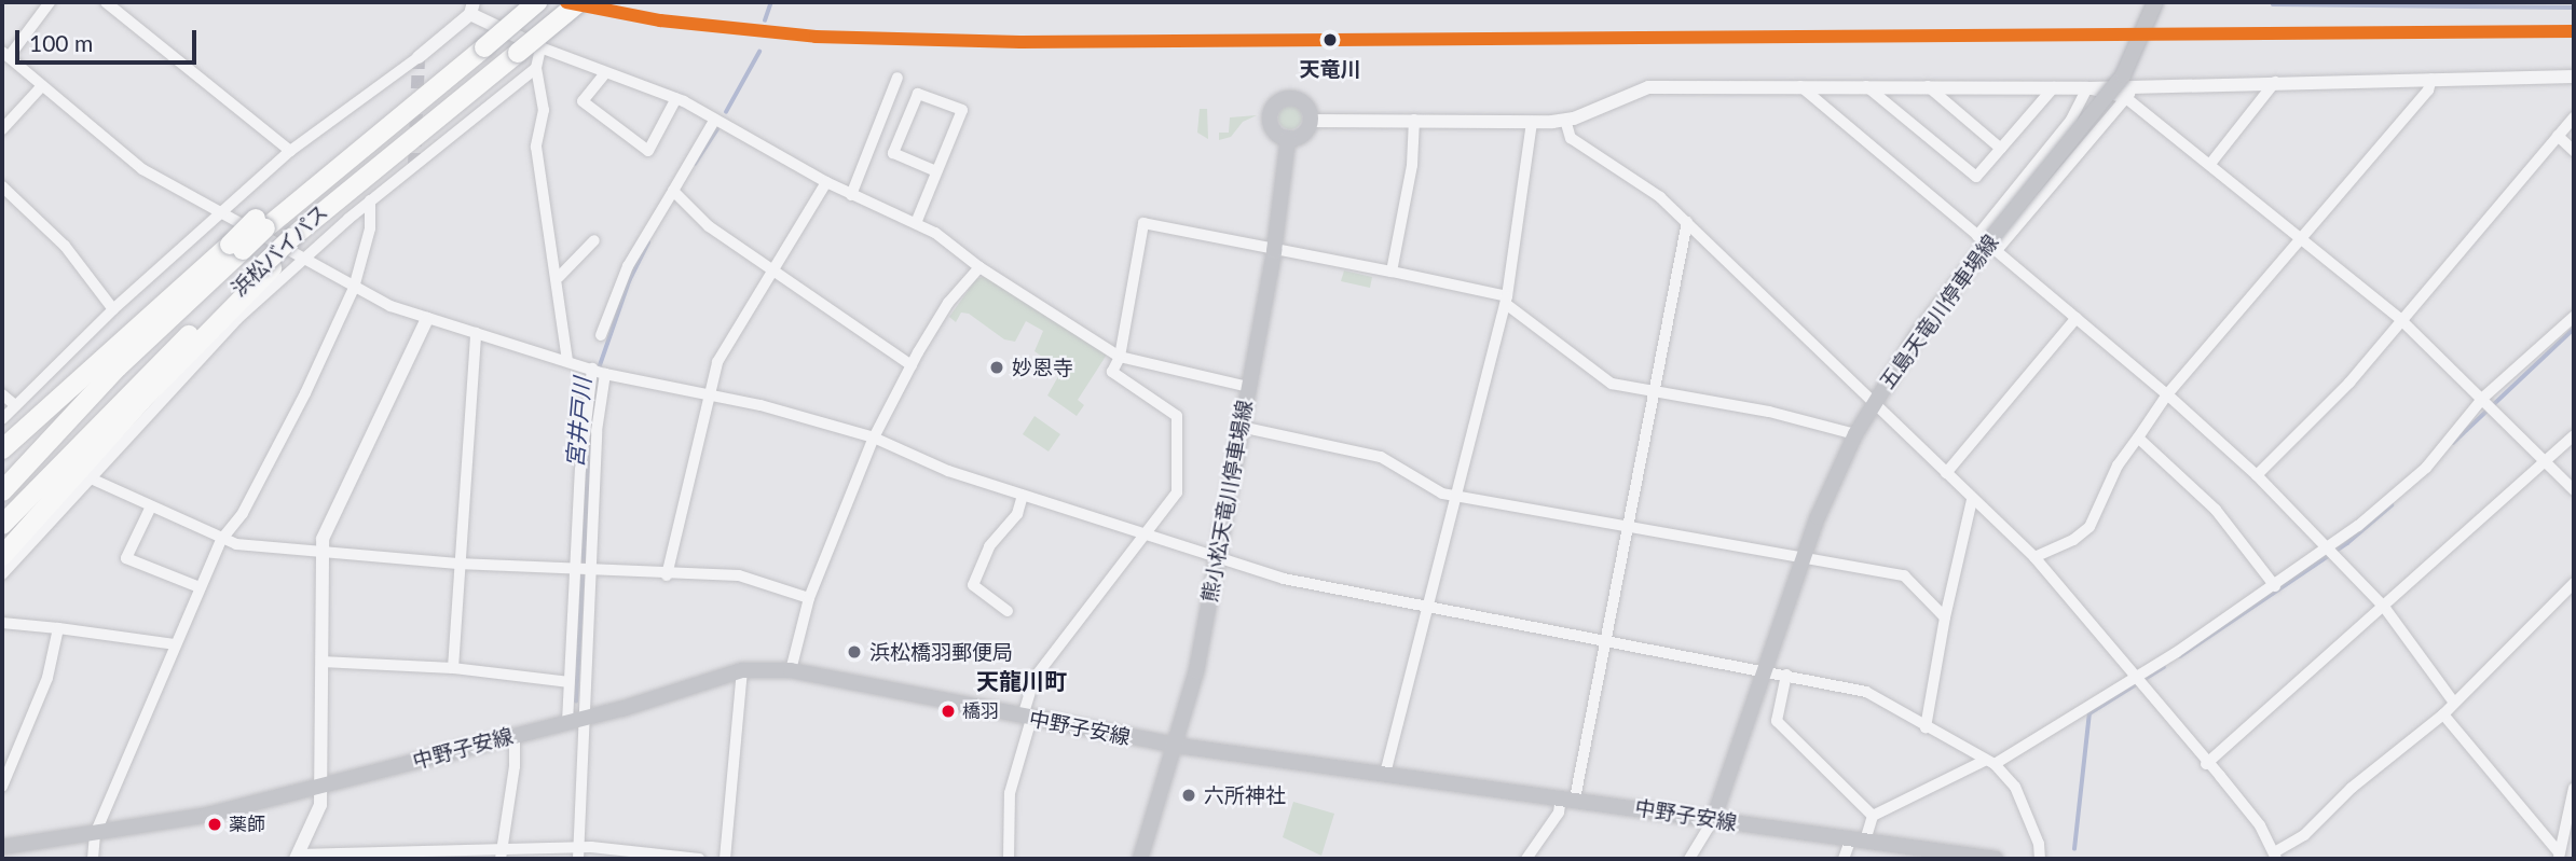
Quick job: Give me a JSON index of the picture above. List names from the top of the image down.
{
  "streets": {
    "highway": ["浜松バイパス"],
    "main road": ["五島天竜川停車場線", "熊小松天竜川停車場線", "中野子安線"]
  },
  "crossings": [
    ["五島天竜川停車場線", "中野子安線"],
    ["熊小松天竜川停車場線", "中野子安線"]
  ],
  "districts": ["天龍川町"],
  "water": ["宮井戸川"],
  "places": [
    "天竜川",
    "妙恩寺",
    "浜松橋羽郵便局",
    "橋羽",
    "六所神社",
    "薬師"
  ],
  "scale_bar": "100 m"
}
